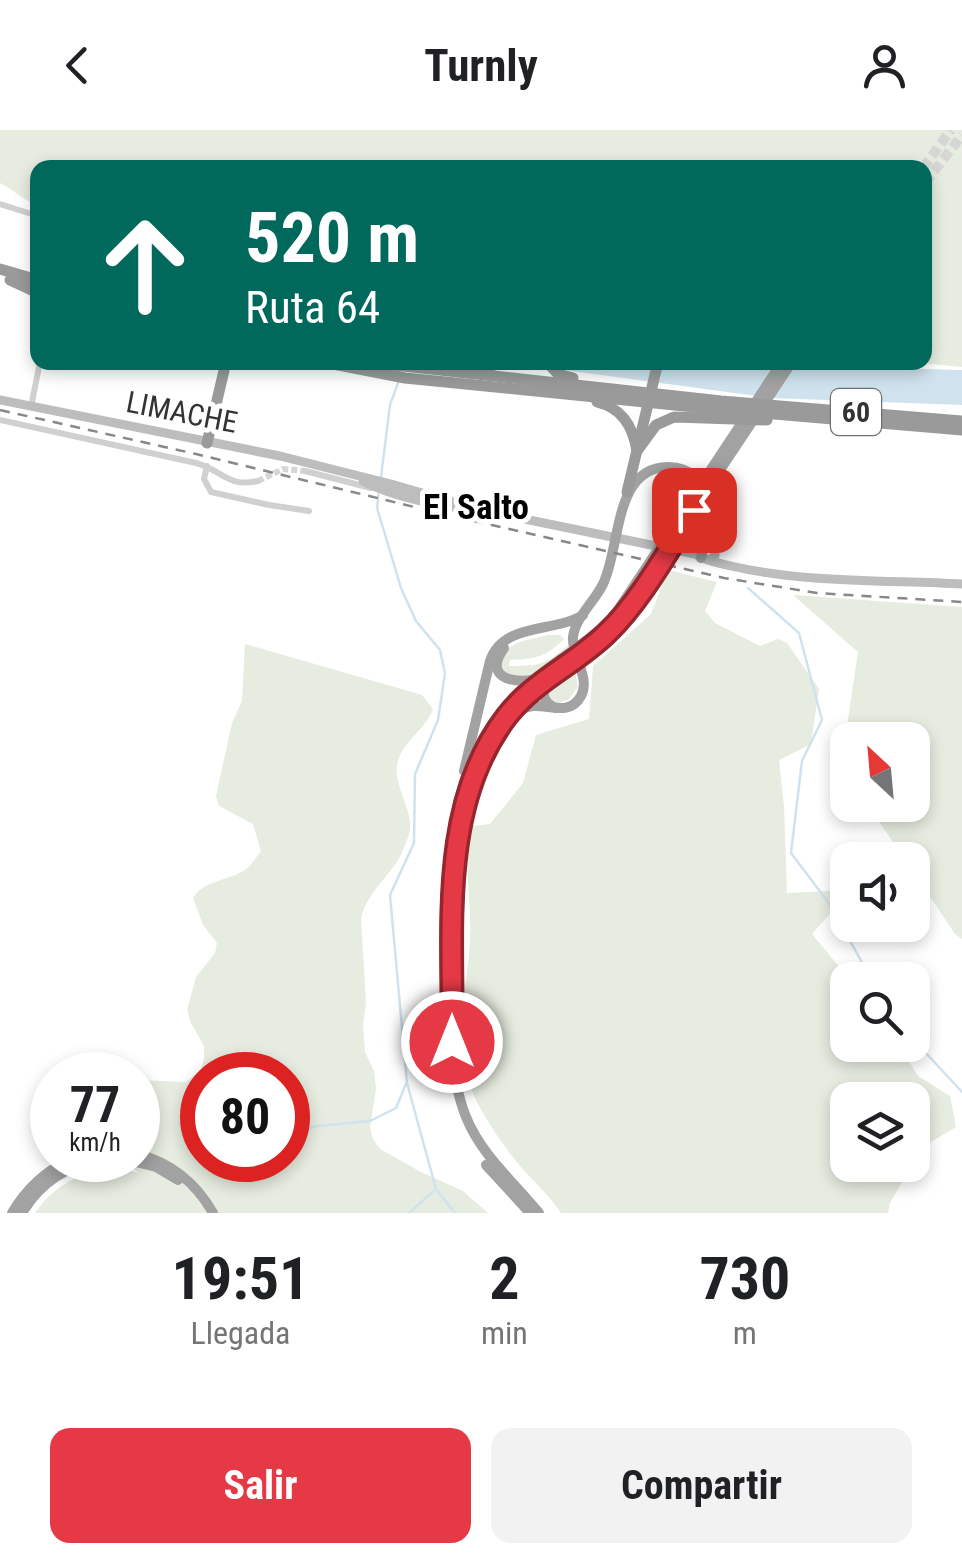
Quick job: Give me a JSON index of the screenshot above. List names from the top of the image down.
{
  "streets": {
    "highway": ["60"],
    "main road": ["LIMACHE"]
  },
  "districts": ["El Salto"],
  "north": "top left",
  "page": {
    "header": "Turnly",
    "turn": ["520 m", "Ruta 64"],
    "speed": "77 km/h",
    "limit": "80",
    "eta": [
      "19:51",
      "Llegada",
      "2",
      "min",
      "730",
      "m"
    ],
    "buttons": ["Salir", "Compartir"]
  }
}
